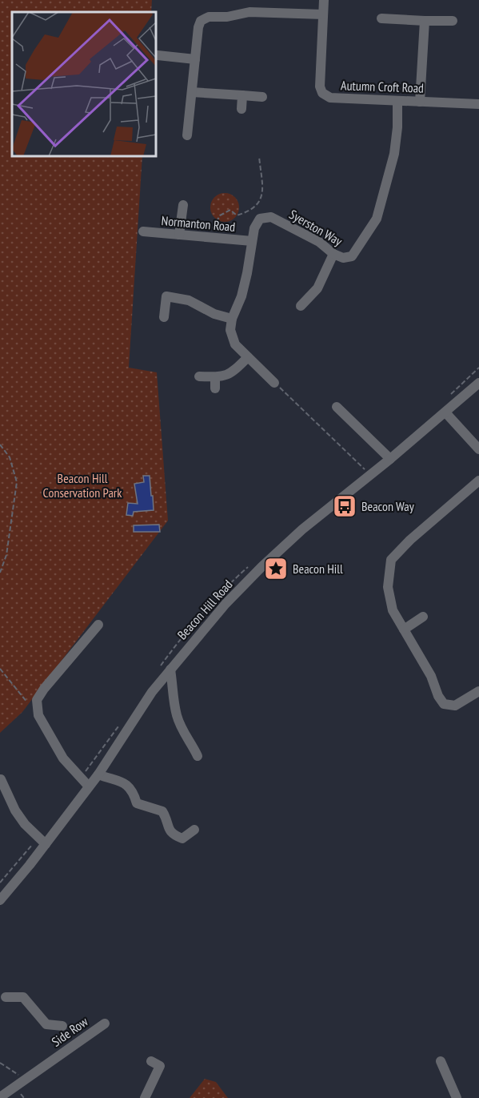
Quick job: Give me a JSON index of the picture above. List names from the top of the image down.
{
  "streets": {
    "street": [
      "Autumn Croft Road",
      "Normanton Road",
      "Syerston Way",
      "Beacon Hill Road",
      "Side Row"
    ]
  },
  "crossings": [
    ["Autumn Croft Road", "Syerston Way"],
    ["Normanton Road", "Syerston Way"]
  ],
  "parks": ["Beacon Hill Conservation Park"],
  "places": {
    "bus stop": ["Beacon Way"],
    "place": ["Beacon Hill"]
  }
}
